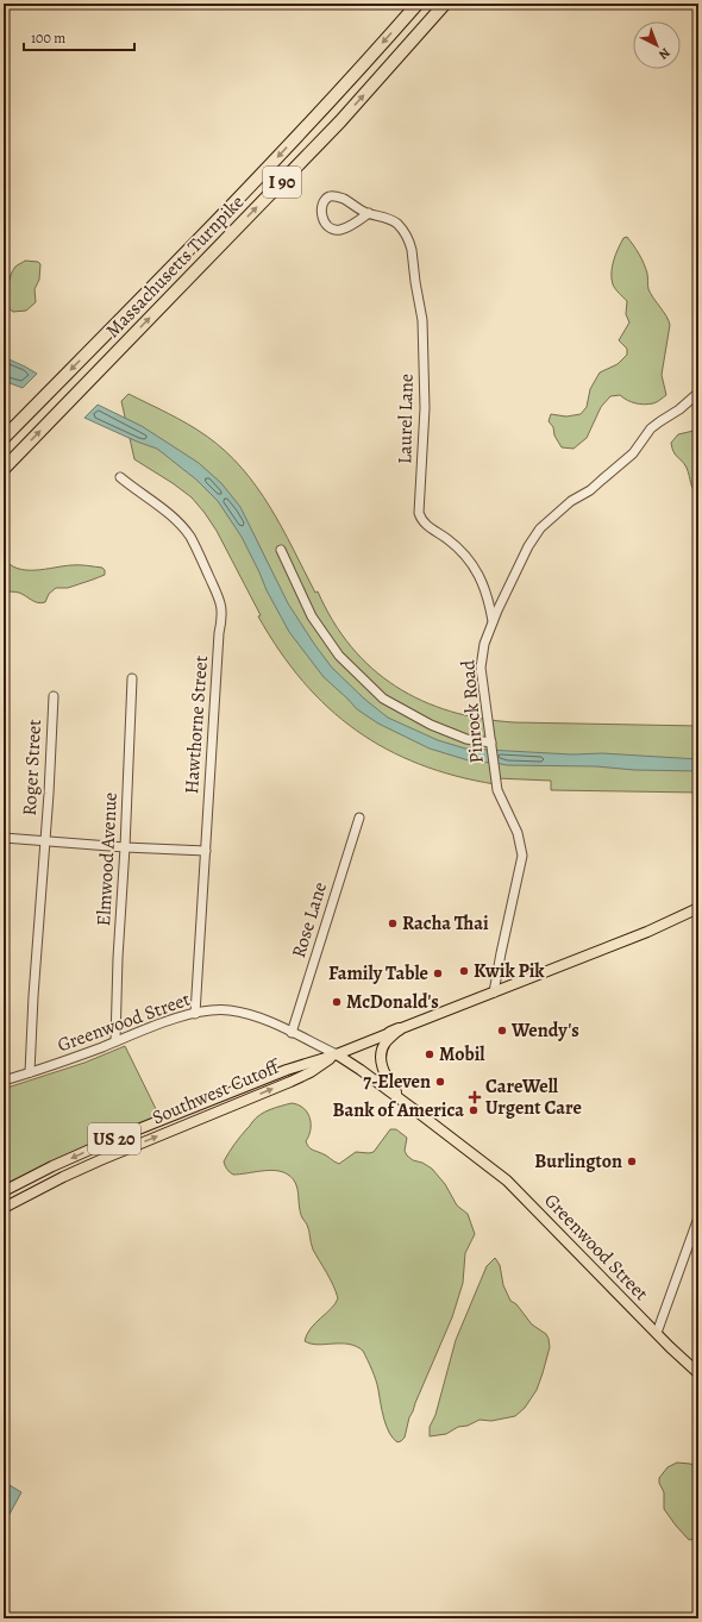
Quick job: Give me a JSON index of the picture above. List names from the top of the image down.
{
  "streets": {
    "highway": ["I 90", "Massachusetts Turnpike"],
    "main road": ["Greenwood Street", "Southwest Cutoff", "US 20"],
    "street": [
      "Laurel Lane",
      "Pinrock Road",
      "Hawthorne Street",
      "Roger Street",
      "Elmwood Avenue",
      "Rose Lane"
    ]
  },
  "crossings": [
    ["Laurel Lane", "Pinrock Road"],
    ["Pinrock Road", "Southwest Cutoff"],
    ["Hawthorne Street", "Greenwood Street"],
    ["Roger Street", "Greenwood Street"],
    ["Elmwood Avenue", "Greenwood Street"],
    ["Rose Lane", "Greenwood Street"],
    ["Greenwood Street", "Southwest Cutoff"]
  ],
  "places": {
    "other": [
      "Racha Thai",
      "Kwik Pik",
      "Family Table",
      "McDonald's",
      "Wendy's",
      "Mobil",
      "7-Eleven",
      "Bank of America",
      "Burlington"
    ],
    "health": ["CareWell Urgent Care"]
  },
  "scale_bar": "100 m",
  "north": "bottom right"
}
